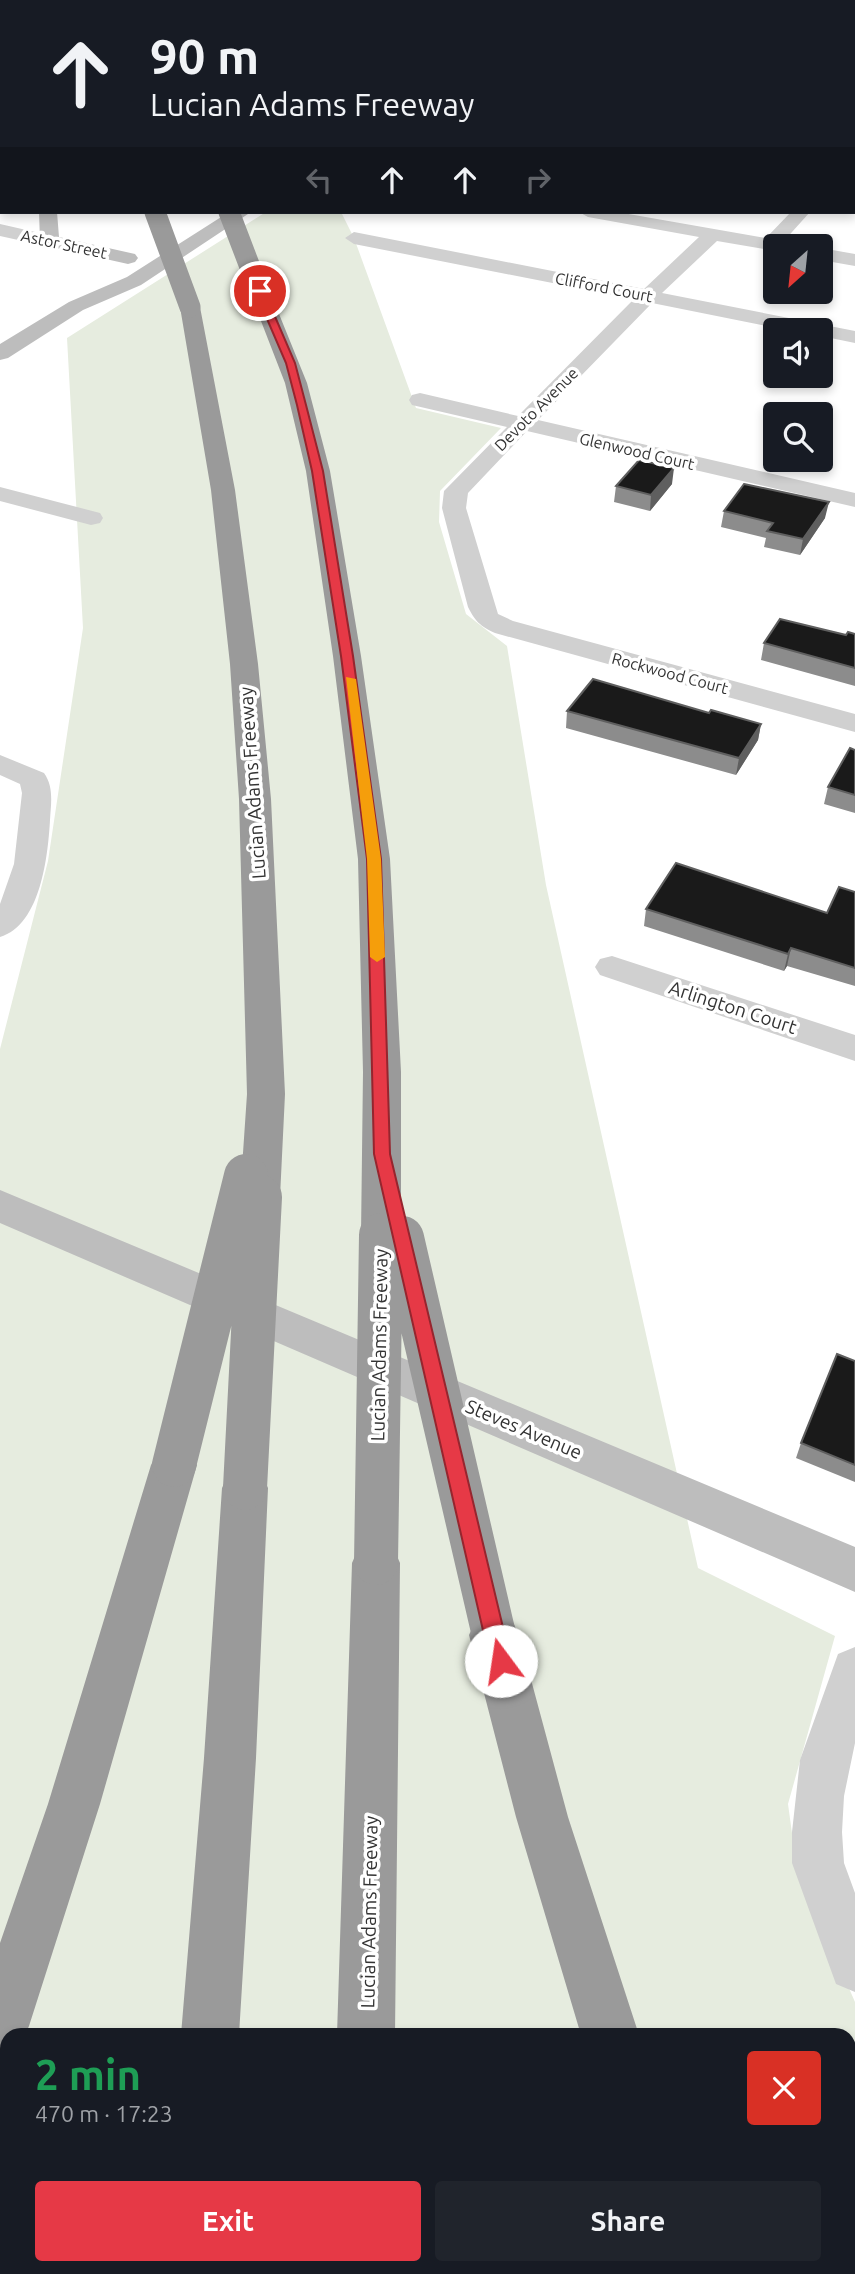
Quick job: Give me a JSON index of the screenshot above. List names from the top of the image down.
{
  "streets": {
    "highway": ["Lucian Adams Freeway"],
    "main road": ["Astor Street", "Steves Avenue"],
    "street": [
      "Clifford Court",
      "Devoto Avenue",
      "Glenwood Court",
      "Rockwood Court",
      "Arlington Court"
    ]
  },
  "crossings": [
    ["Clifford Court", "Devoto Avenue"],
    ["Devoto Avenue", "Glenwood Court"],
    ["Devoto Avenue", "Rockwood Court"]
  ],
  "north": "bottom left",
  "page": {
    "turn": ["90 m", "Lucian Adams Freeway"],
    "heading": ["2 min", "470 m · 17:23"],
    "buttons": ["Exit", "Share"]
  }
}
